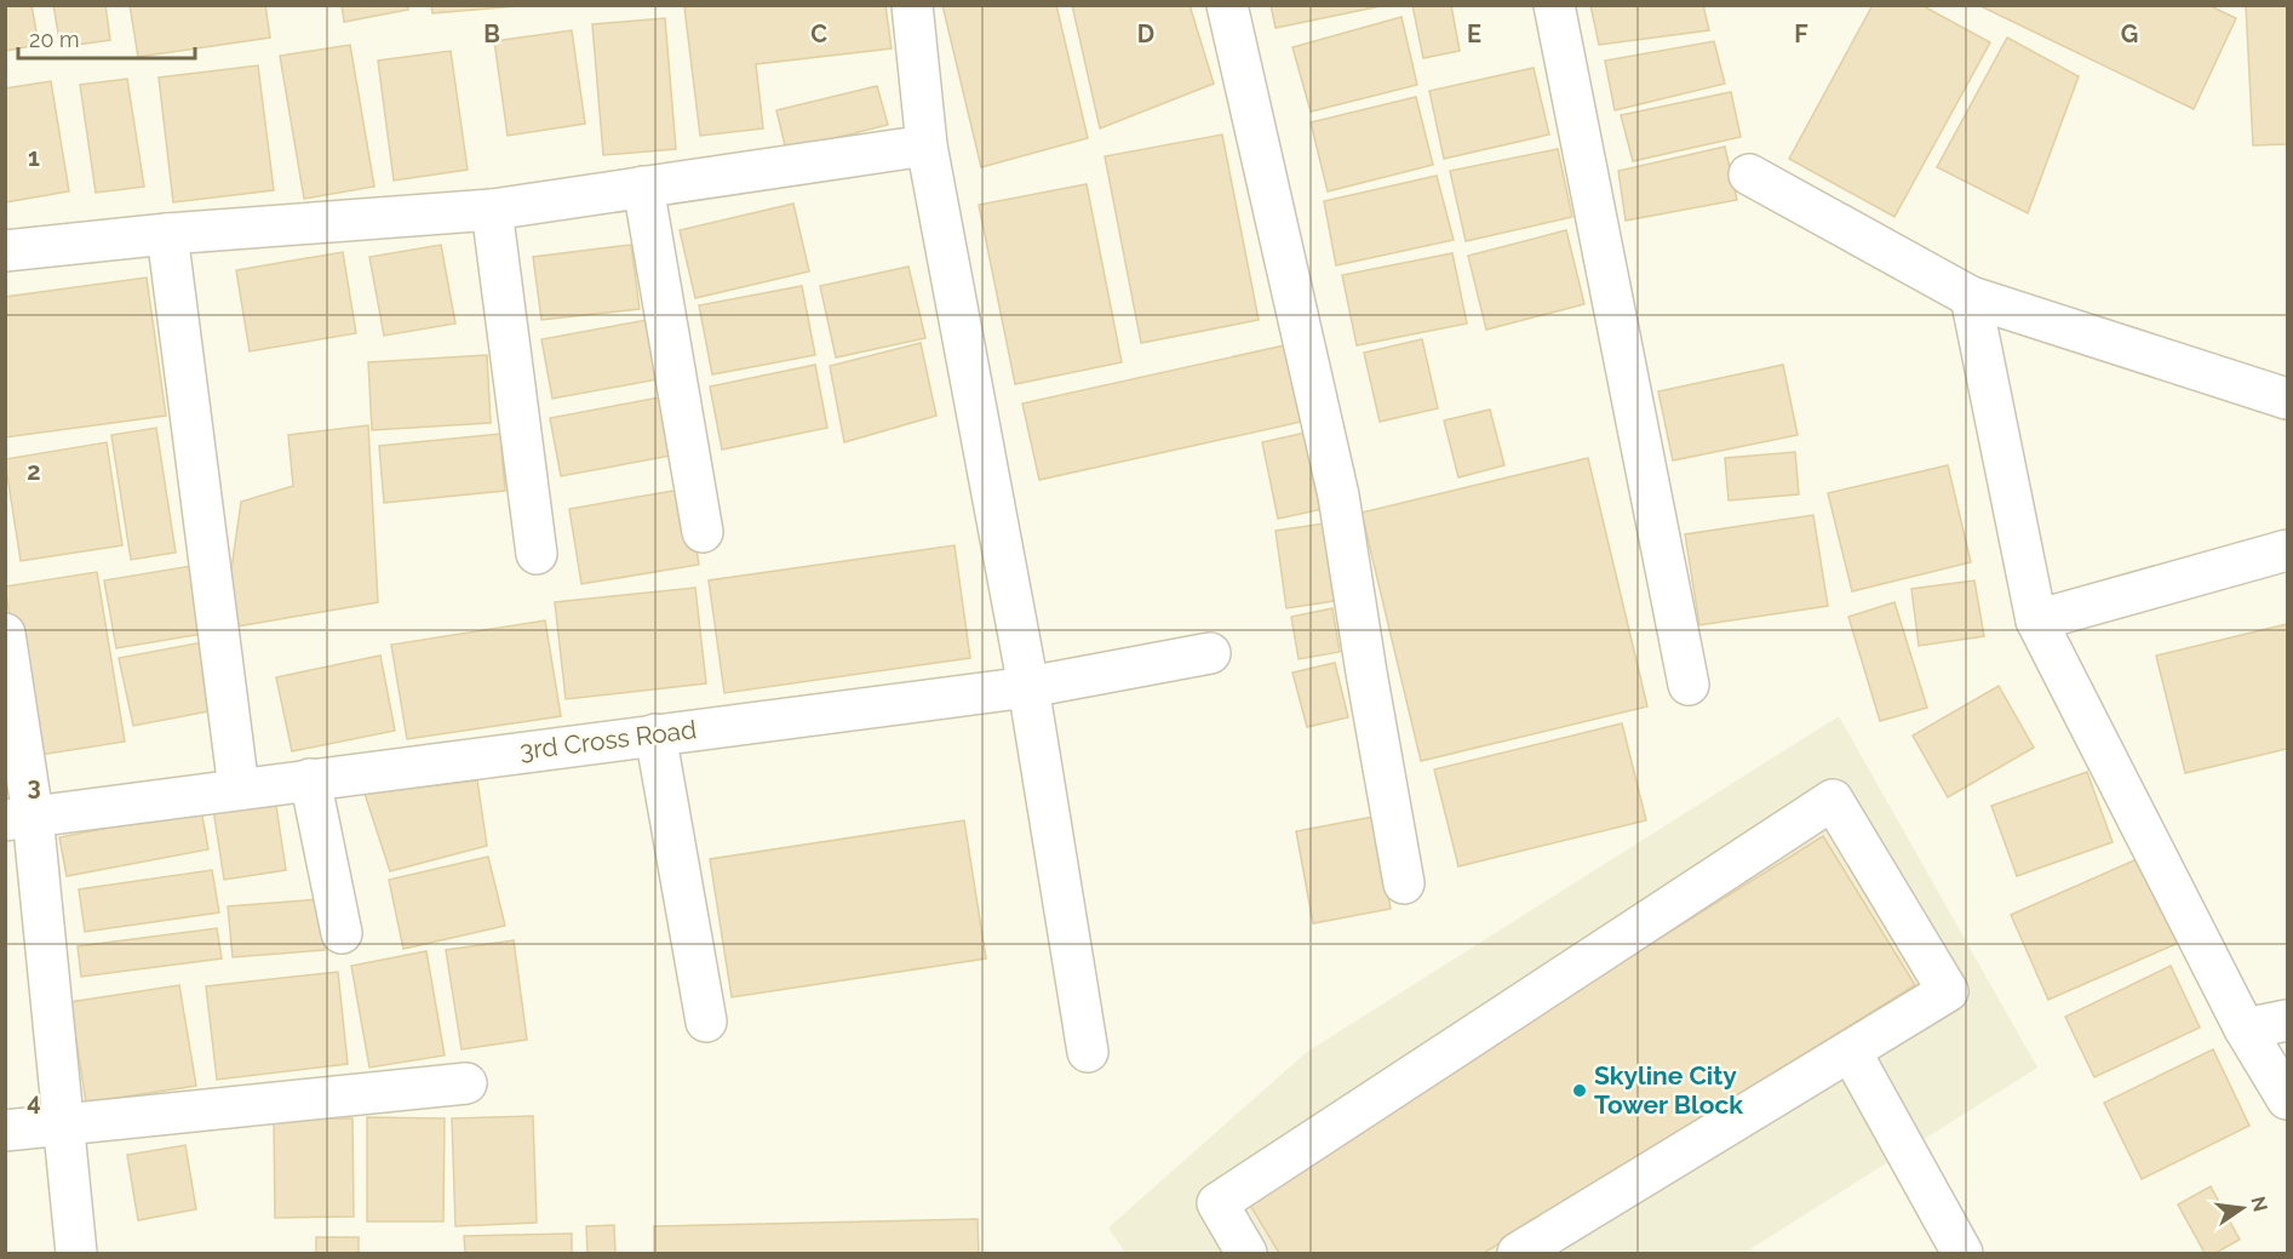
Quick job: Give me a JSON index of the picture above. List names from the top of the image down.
{
  "streets": {
    "street": ["3rd Cross Road"]
  },
  "places": ["Skyline City Tower Block"],
  "scale_bar": "20 m",
  "north": "right",
  "grid": {
    "columns": [
      "B",
      "C",
      "D",
      "E",
      "F",
      "G"
    ],
    "rows": [
      "1",
      "2",
      "3",
      "4"
    ]
  }
}
